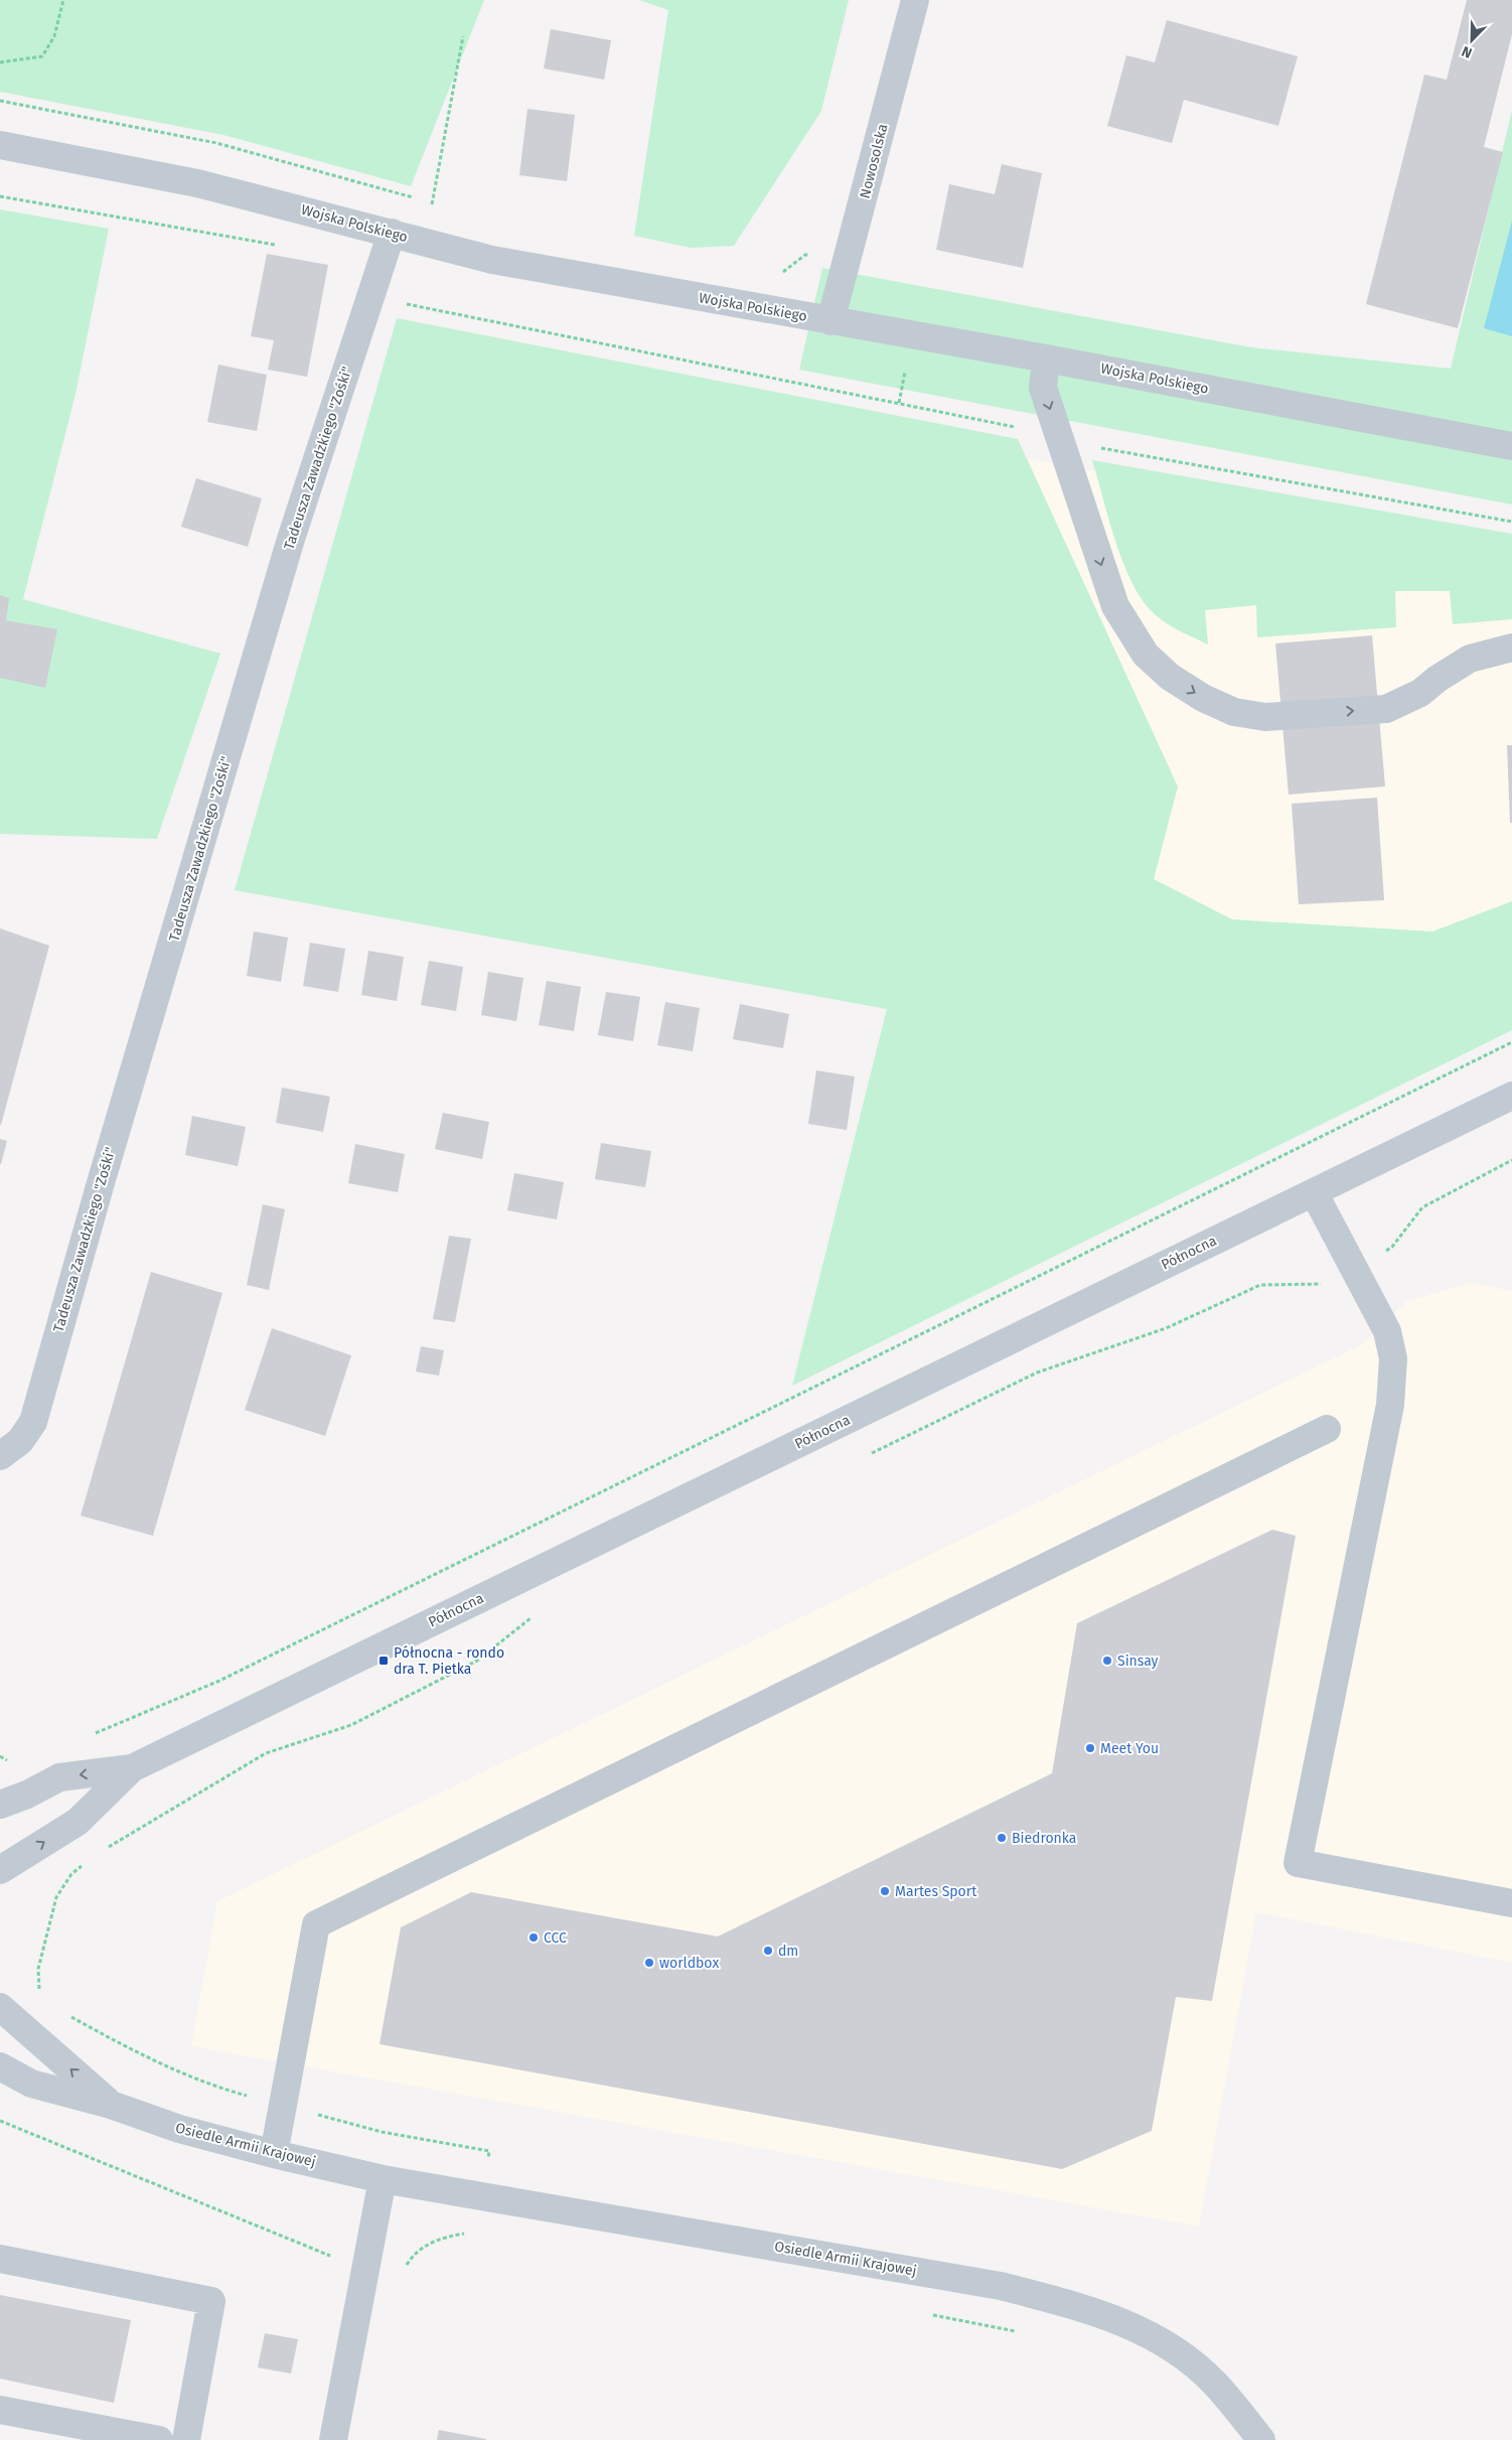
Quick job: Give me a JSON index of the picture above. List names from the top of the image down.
{
  "streets": {
    "street": [
      "Nowosolska",
      "Wojska Polskiego",
      "Tadeusza Zawadzkiego \"Zośki\"",
      "Północna",
      "Osiedle Armii Krajowej"
    ]
  },
  "crossings": [
    ["Nowosolska", "Wojska Polskiego"],
    ["Wojska Polskiego", "Tadeusza Zawadzkiego \"Zośki\""]
  ],
  "places": {
    "transit": ["Północna - rondo dra T. Pietka"],
    "other": [
      "Sinsay",
      "Meet You",
      "Biedronka",
      "Martes Sport",
      "CCC",
      "dm",
      "worldbox"
    ]
  },
  "north": "bottom left"
}
